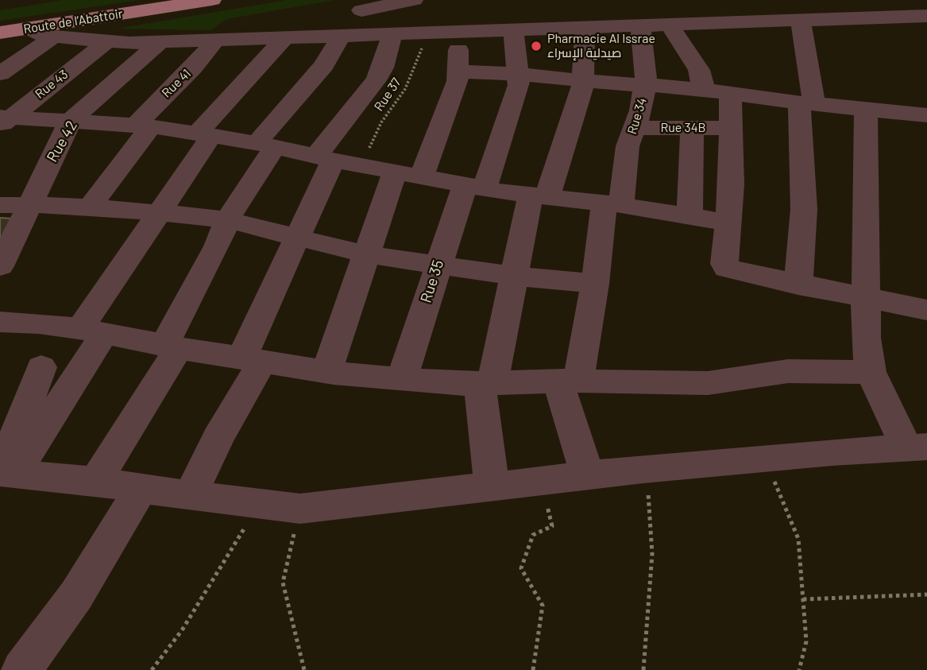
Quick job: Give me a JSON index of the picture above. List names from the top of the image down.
{
  "streets": {
    "main road": ["Route de l’Abattoir"],
    "street": [
      "Rue 41",
      "Rue 43",
      "Rue 34",
      "Rue 34B",
      "Rue 42",
      "Rue 35"
    ],
    "path": ["Rue 37"]
  },
  "crossings": [
    ["Rue 34", "Rue 34B"]
  ],
  "places": ["Pharmacie Al Issrae صيدلية الإسراء"]
}
